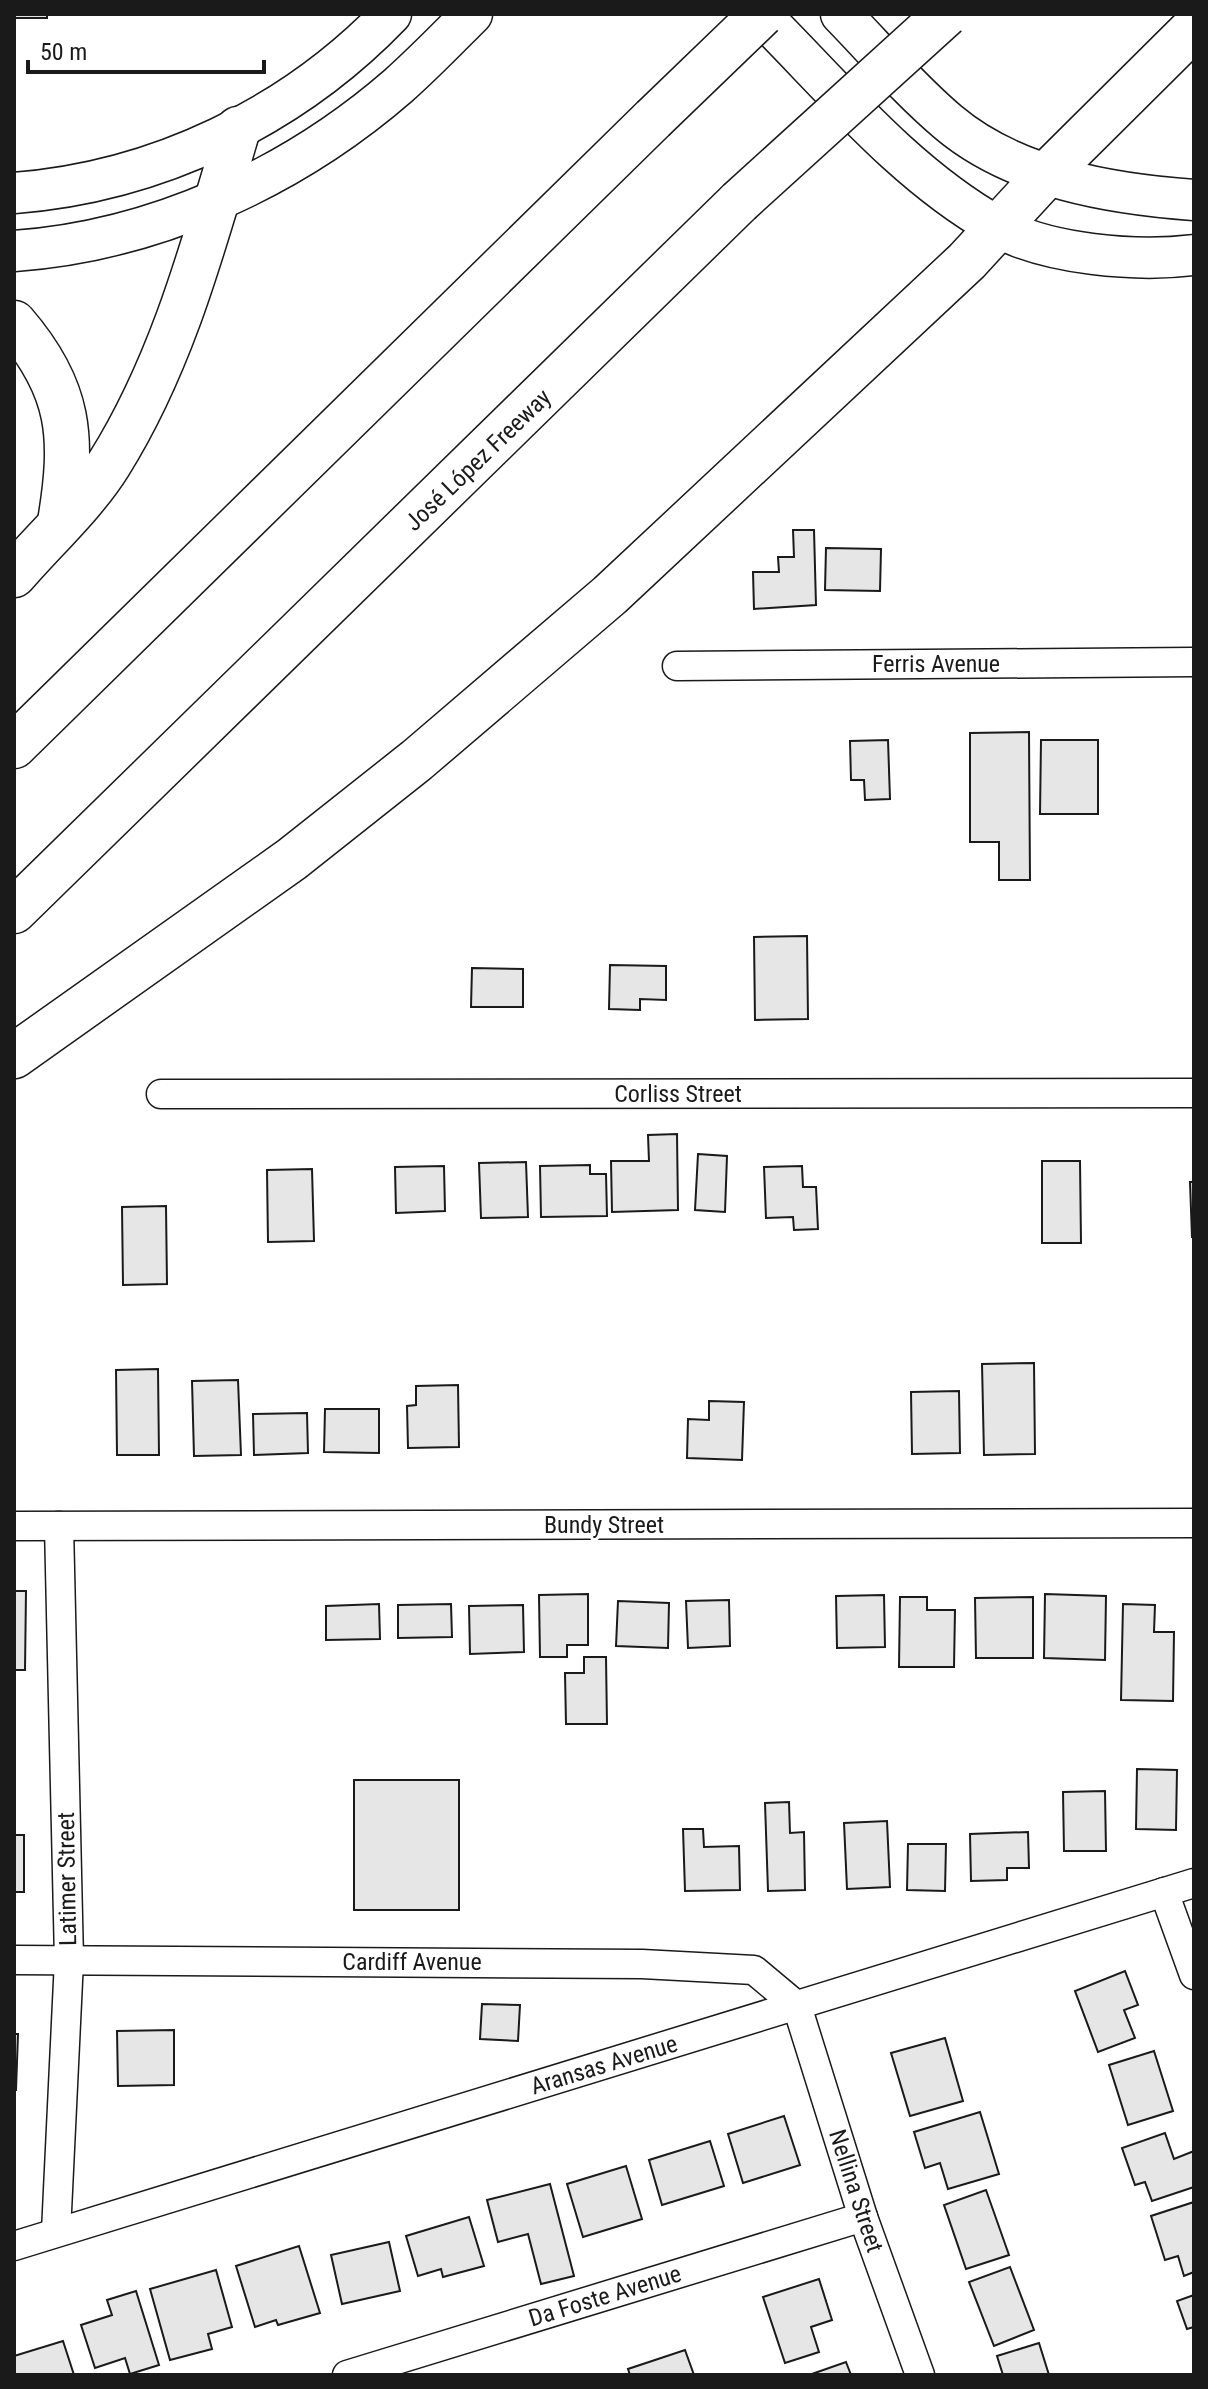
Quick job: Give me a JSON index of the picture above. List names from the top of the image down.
{
  "streets": {
    "highway": ["José López Freeway"],
    "street": [
      "Ferris Avenue",
      "Corliss Street",
      "Bundy Street",
      "Latimer Street",
      "Cardiff Avenue",
      "Aransas Avenue",
      "Nellina Street",
      "Da Foste Avenue"
    ]
  },
  "crossings": [
    ["Bundy Street", "Latimer Street"],
    ["Latimer Street", "Cardiff Avenue"],
    ["Latimer Street", "Aransas Avenue"],
    ["Cardiff Avenue", "Aransas Avenue"],
    ["Cardiff Avenue", "Nellina Street"],
    ["Aransas Avenue", "Nellina Street"],
    ["Nellina Street", "Da Foste Avenue"]
  ],
  "scale_bar": "50 m"
}
